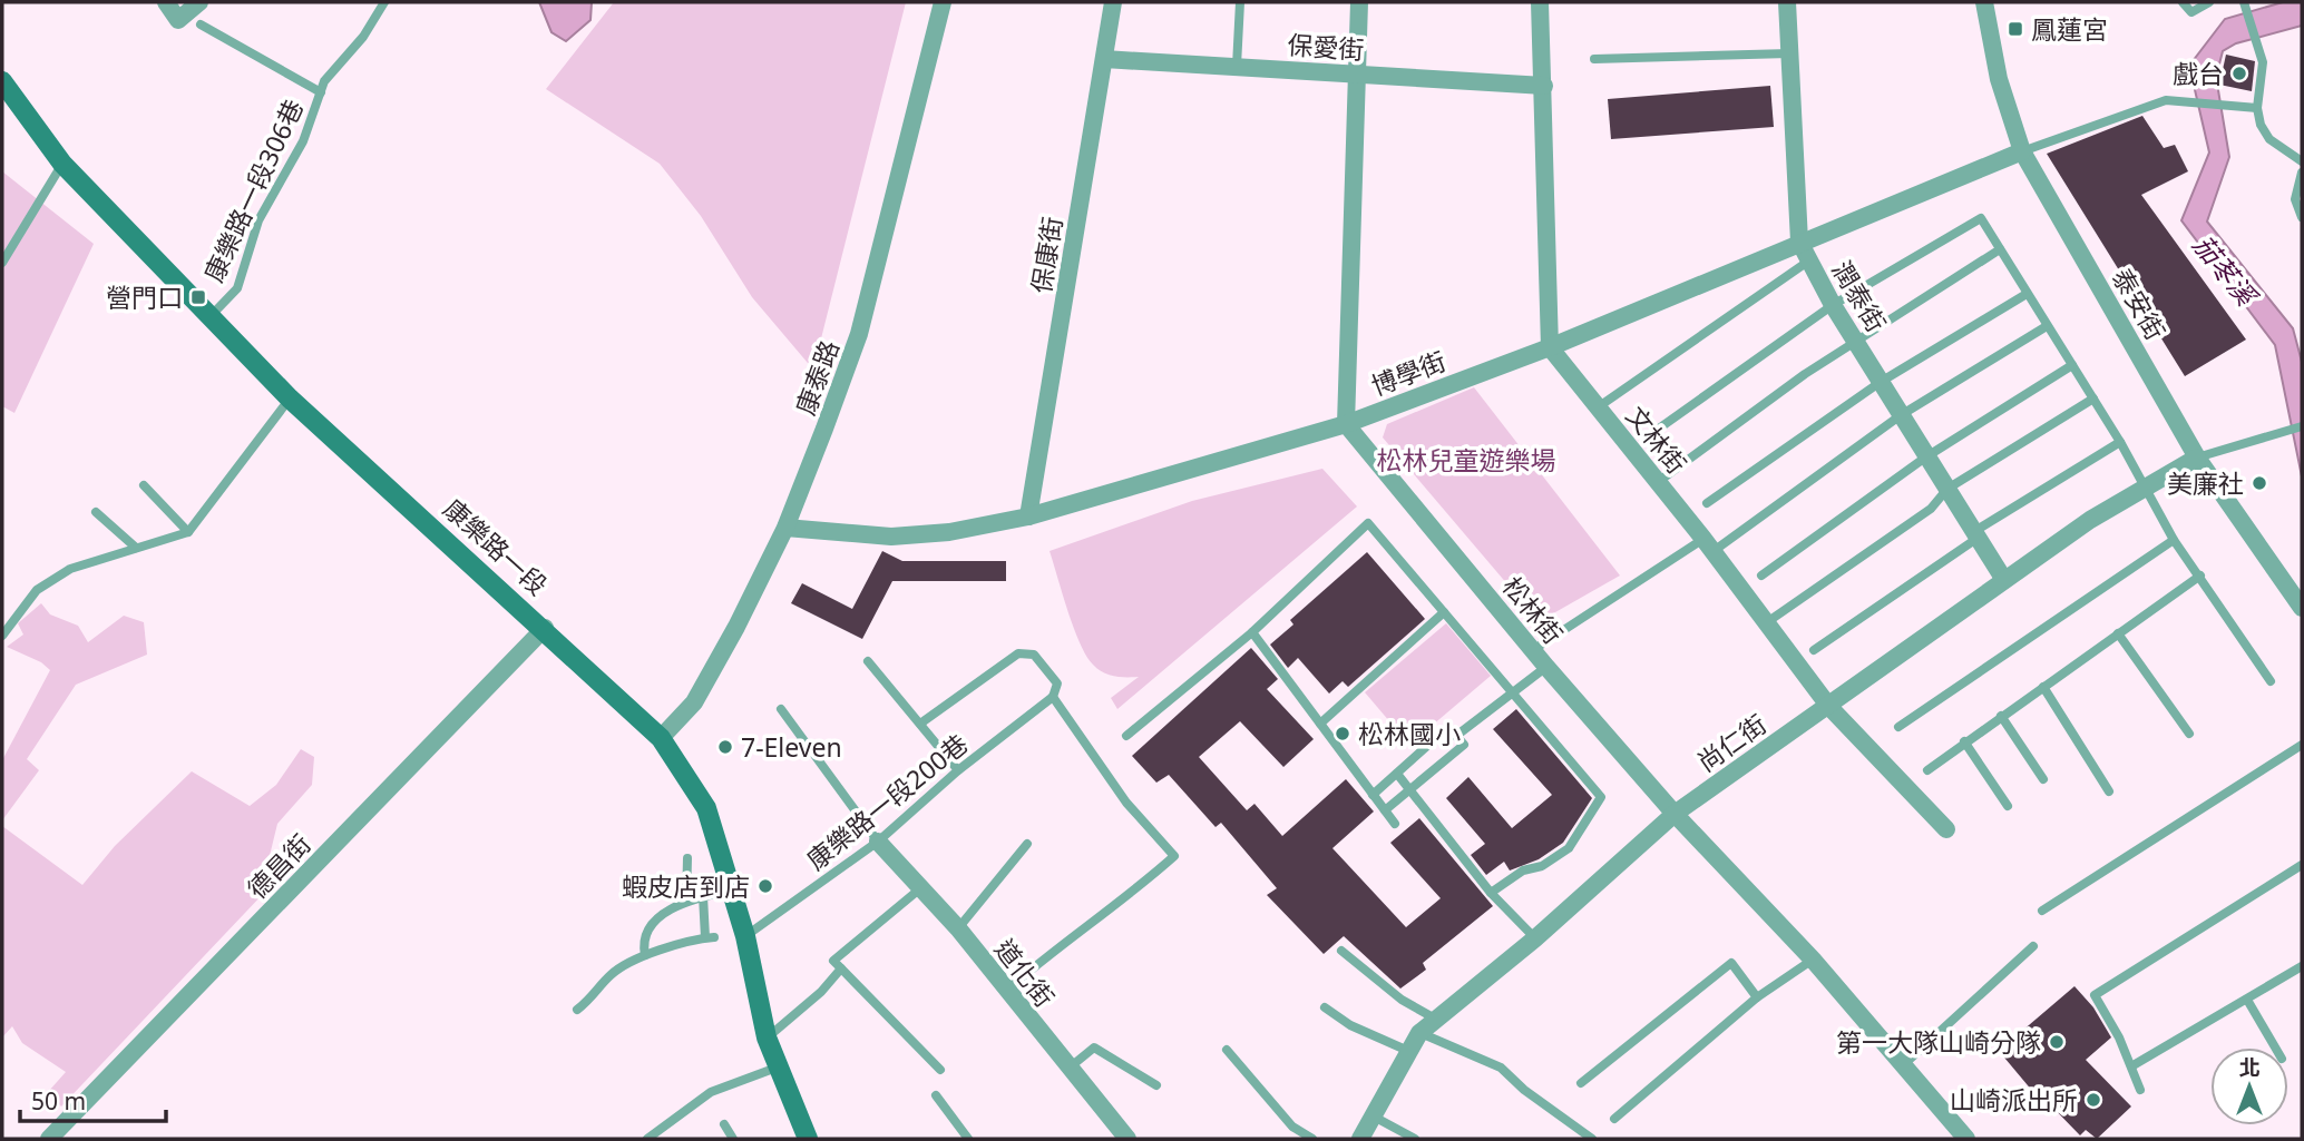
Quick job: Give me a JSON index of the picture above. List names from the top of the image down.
{
  "streets": {
    "street": [
      "保愛街",
      "保康街",
      "潤泰街",
      "泰安街",
      "博學街",
      "康泰路",
      "文林街",
      "康樂路一段",
      "松林街",
      "尚仁街",
      "德昌街",
      "道化街"
    ],
    "lane": ["康樂路一段306巷", "康樂路一段200巷"]
  },
  "crossings": [
    ["保愛街", "保康街"],
    ["康樂路一段306巷", "康樂路一段"],
    ["保康街", "博學街"],
    ["潤泰街", "博學街"],
    ["潤泰街", "尚仁街"],
    ["泰安街", "博學街"],
    ["泰安街", "尚仁街"],
    ["博學街", "康泰路"],
    ["博學街", "文林街"],
    ["博學街", "松林街"],
    ["康泰路", "康樂路一段"],
    ["文林街", "尚仁街"],
    ["康樂路一段", "康樂路一段200巷"],
    ["康樂路一段", "德昌街"],
    ["松林街", "尚仁街"],
    ["康樂路一段200巷", "道化街"]
  ],
  "water": ["茄苳溪"],
  "parks": ["松林兒童遊樂場"],
  "places": {
    "transit": ["鳳蓮宮", "營門口"],
    "other": [
      "戲台",
      "美廉社",
      "松林國小",
      "7-Eleven",
      "蝦皮店到店",
      "第一大隊山崎分隊",
      "山崎派出所"
    ]
  },
  "scale_bar": "50 m",
  "north": "top"
}
